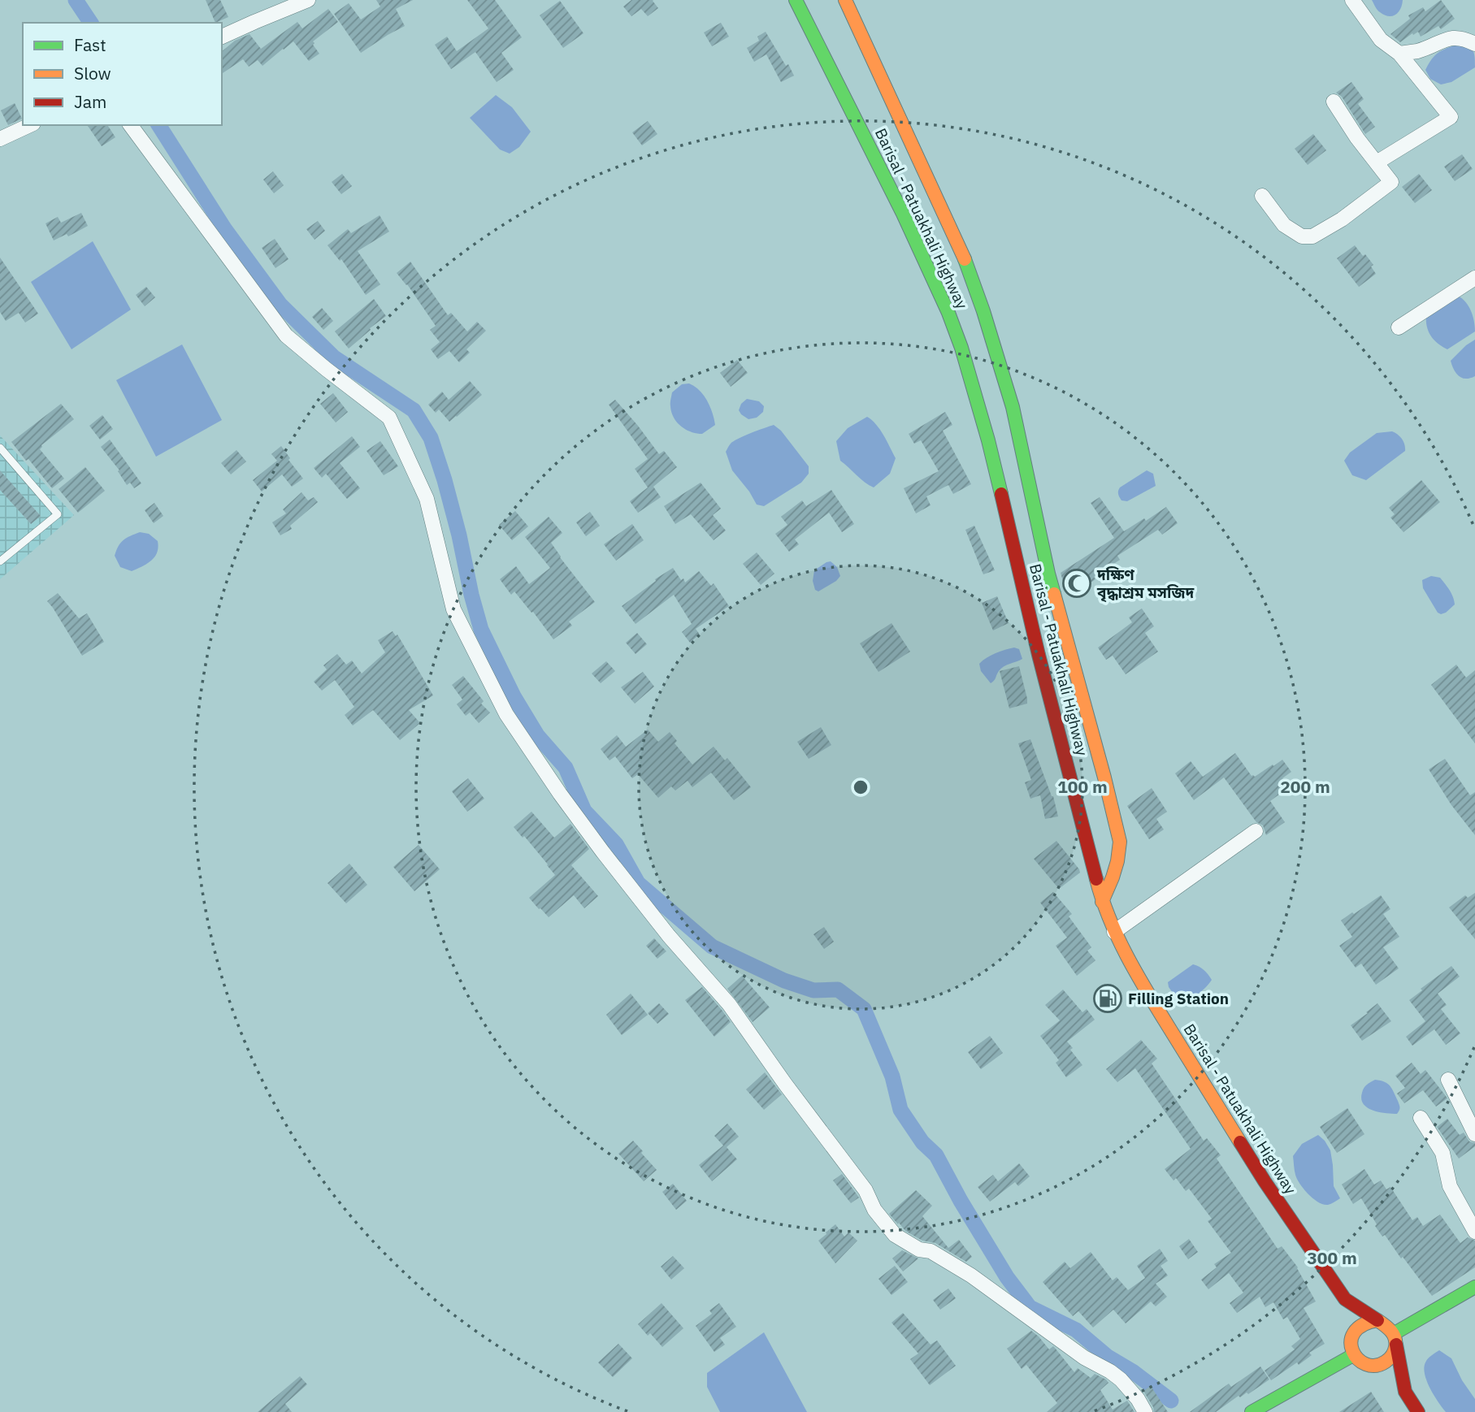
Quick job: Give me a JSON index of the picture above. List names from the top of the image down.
{
  "streets": {
    "main road": ["Barisal - Patuakhali Highway"]
  },
  "places": {
    "mosque": ["দক্ষিণ বৃদ্ধাশ্রম মসজিদ"],
    "fuel station": ["Filling Station"]
  },
  "legend": ["Fast", "Slow", "Jam"],
  "rings": ["100 m", "200 m", "300 m"]
}
